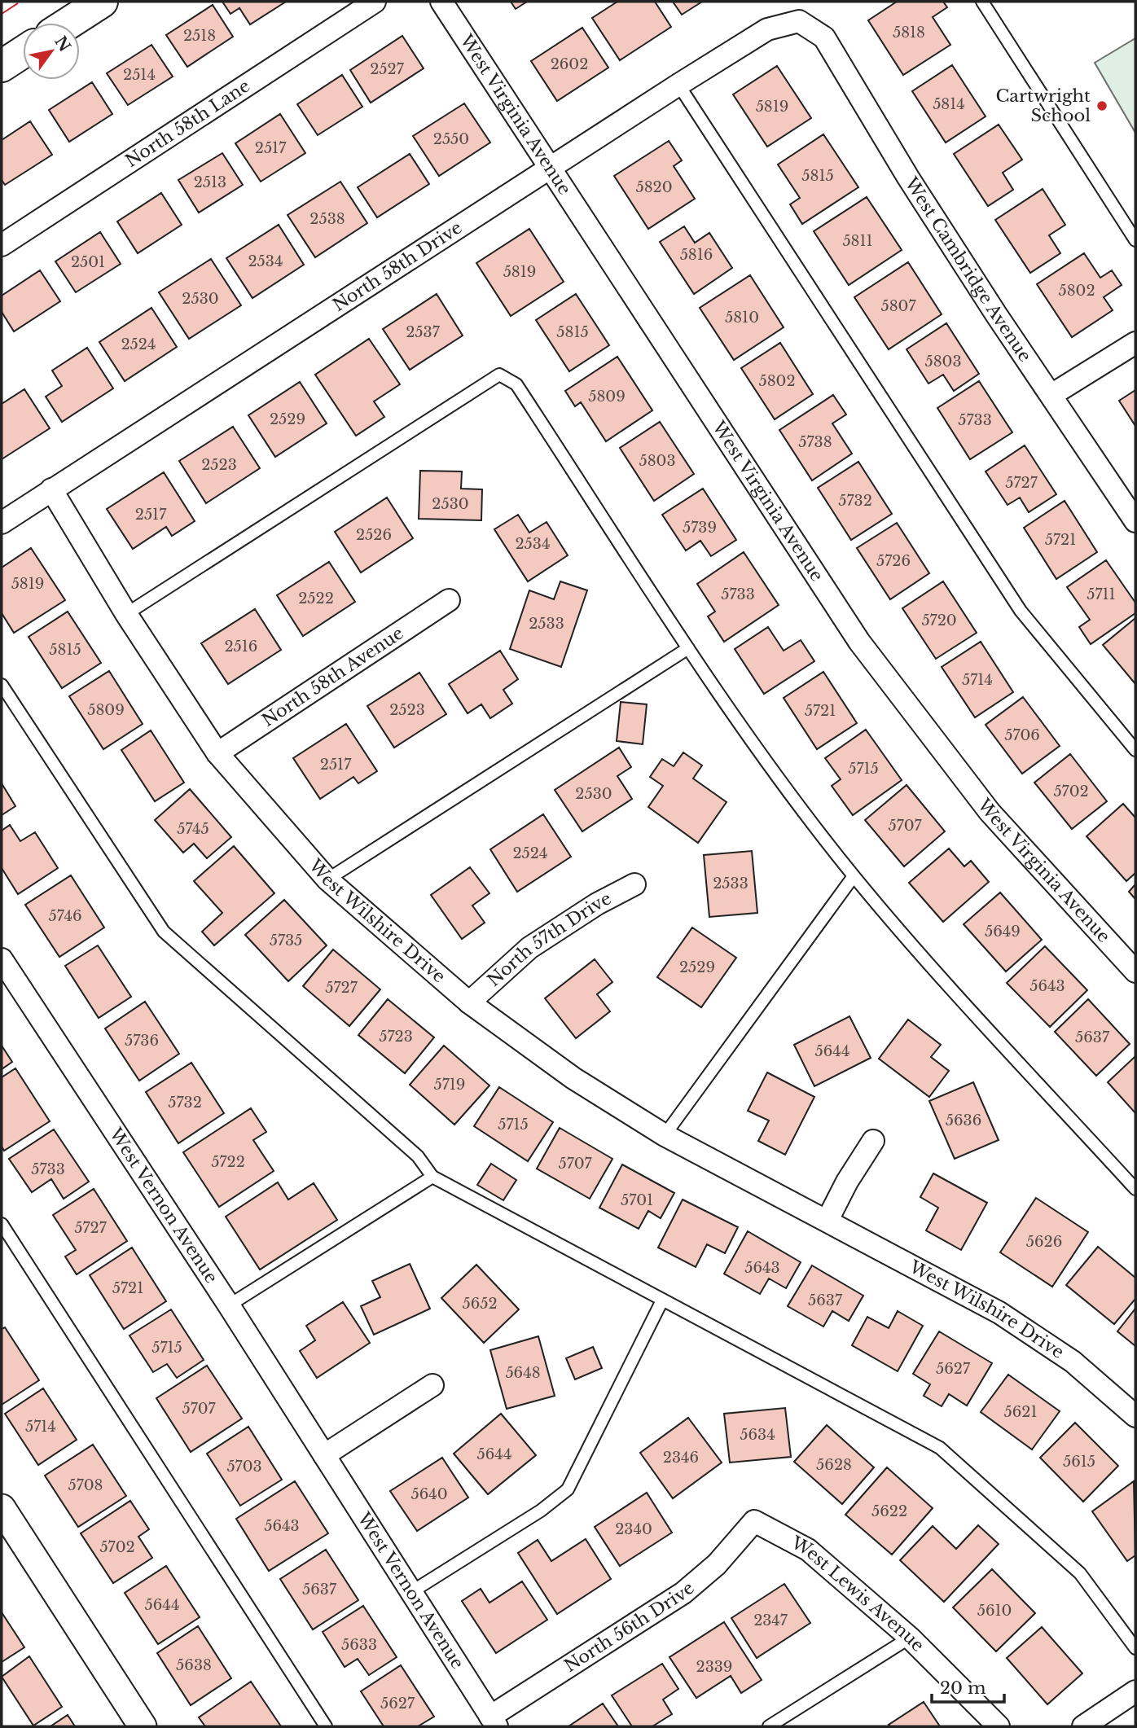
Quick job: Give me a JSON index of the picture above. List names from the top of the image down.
{
  "streets": {
    "street": [
      "West Virginia Avenue",
      "North 58th Lane",
      "North 58th Drive",
      "West Cambridge Avenue",
      "North 58th Avenue",
      "West Wilshire Drive",
      "North 57th Drive",
      "West Vernon Avenue",
      "West Lewis Avenue",
      "North 56th Drive"
    ]
  },
  "crossings": [
    ["West Virginia Avenue", "North 58th Drive"],
    ["North 58th Drive", "West Cambridge Avenue"],
    ["North 58th Drive", "West Wilshire Drive"],
    ["North 58th Avenue", "West Wilshire Drive"],
    ["West Wilshire Drive", "North 57th Drive"],
    ["West Vernon Avenue", "North 56th Drive"],
    ["West Lewis Avenue", "North 56th Drive"]
  ],
  "places": ["Cartwright School"],
  "house_numbers": [
    "5818",
    "2518",
    "2602",
    "2527",
    "2514",
    "5814",
    "5819",
    "2550",
    "2517",
    "5815",
    "2513",
    "5820",
    "2538",
    "5811",
    "5816",
    "2534",
    "2501",
    "5819",
    "5802",
    "2530",
    "5807",
    "5810",
    "2537",
    "5815",
    "2524",
    "5803",
    "5802",
    "5809",
    "2529",
    "5733",
    "5738",
    "5803",
    "2523",
    "5727",
    "5732",
    "2530",
    "2517",
    "5739",
    "2526",
    "5721",
    "2534",
    "5726",
    "5819",
    "5733",
    "5711",
    "2522",
    "5720",
    "2533",
    "2516",
    "5815",
    "5714",
    "5809",
    "2523",
    "5721",
    "5706",
    "2517",
    "5715",
    "5702",
    "2530",
    "5707",
    "5745",
    "2524",
    "2533",
    "5746",
    "5649",
    "5735",
    "2529",
    "5643",
    "5727",
    "5723",
    "5637",
    "5736",
    "5644",
    "5719",
    "5732",
    "5636",
    "5715",
    "5722",
    "5707",
    "5733",
    "5701",
    "5727",
    "5626",
    "5643",
    "5721",
    "5637",
    "5652",
    "5715",
    "5627",
    "5648",
    "5707",
    "5621",
    "5714",
    "5634",
    "5644",
    "2346",
    "5615",
    "5628",
    "5703",
    "5708",
    "5640",
    "5622",
    "5643",
    "2340",
    "5702",
    "5637",
    "5644",
    "5610",
    "2347",
    "5633",
    "5638",
    "2339",
    "5627"
  ],
  "scale_bar": "20 m",
  "north": "top right"
}
